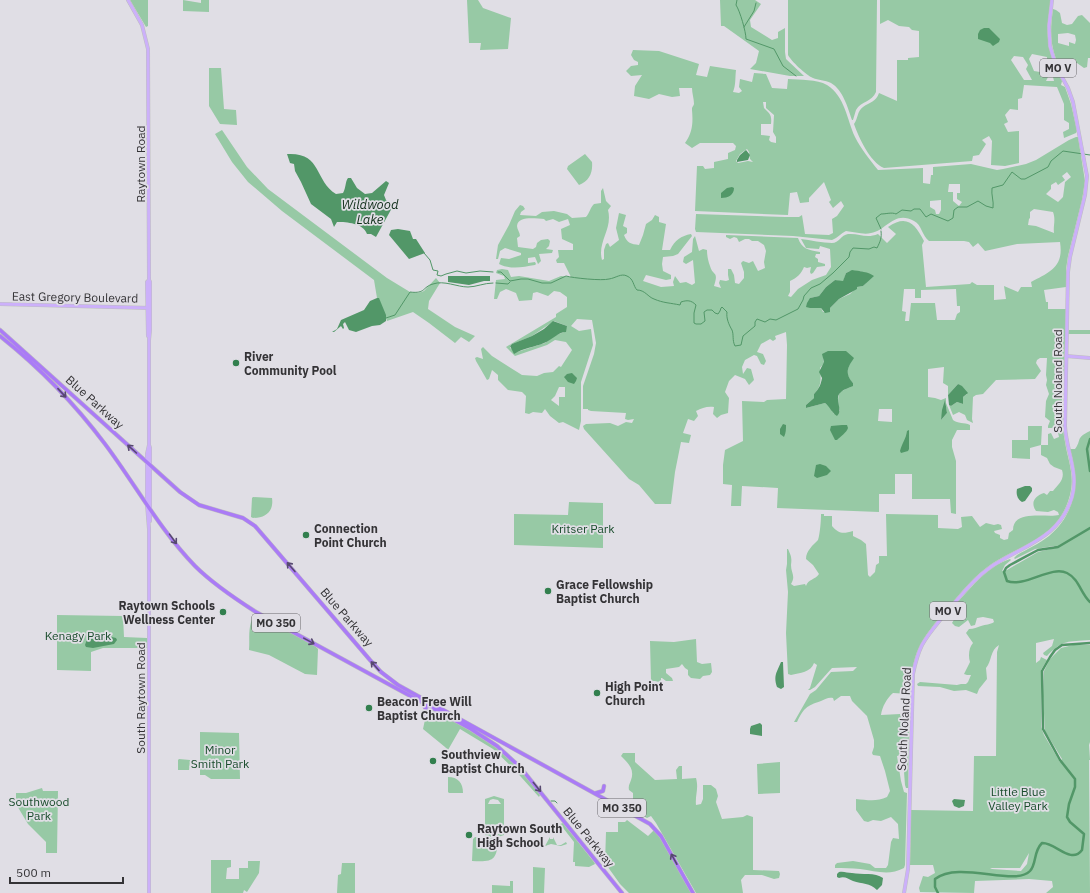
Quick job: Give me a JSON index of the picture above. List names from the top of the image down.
{
  "streets": {
    "highway": ["Blue Parkway", "MO 350"],
    "main road": [
      "MO V",
      "Raytown Road",
      "East Gregory Boulevard",
      "South Noland Road",
      "South Raytown Road"
    ]
  },
  "crossings": [
    ["Raytown Road", "East Gregory Boulevard"],
    ["Raytown Road", "Blue Parkway"],
    ["Raytown Road", "South Raytown Road"],
    ["Blue Parkway", "South Raytown Road"]
  ],
  "water": ["Wildwood Lake"],
  "parks": [
    "Kritser Park",
    "Kenagy Park",
    "Minor Smith Park",
    "Little Blue Valley Park",
    "Southwood Park"
  ],
  "places": [
    "River Community Pool",
    "Connection Point Church",
    "Grace Fellowship Baptist Church",
    "Raytown Schools Wellness Center",
    "High Point Church",
    "Beacon Free Will Baptist Church",
    "Southview Baptist Church",
    "Raytown South High School"
  ],
  "scale_bar": "500 m"
}
